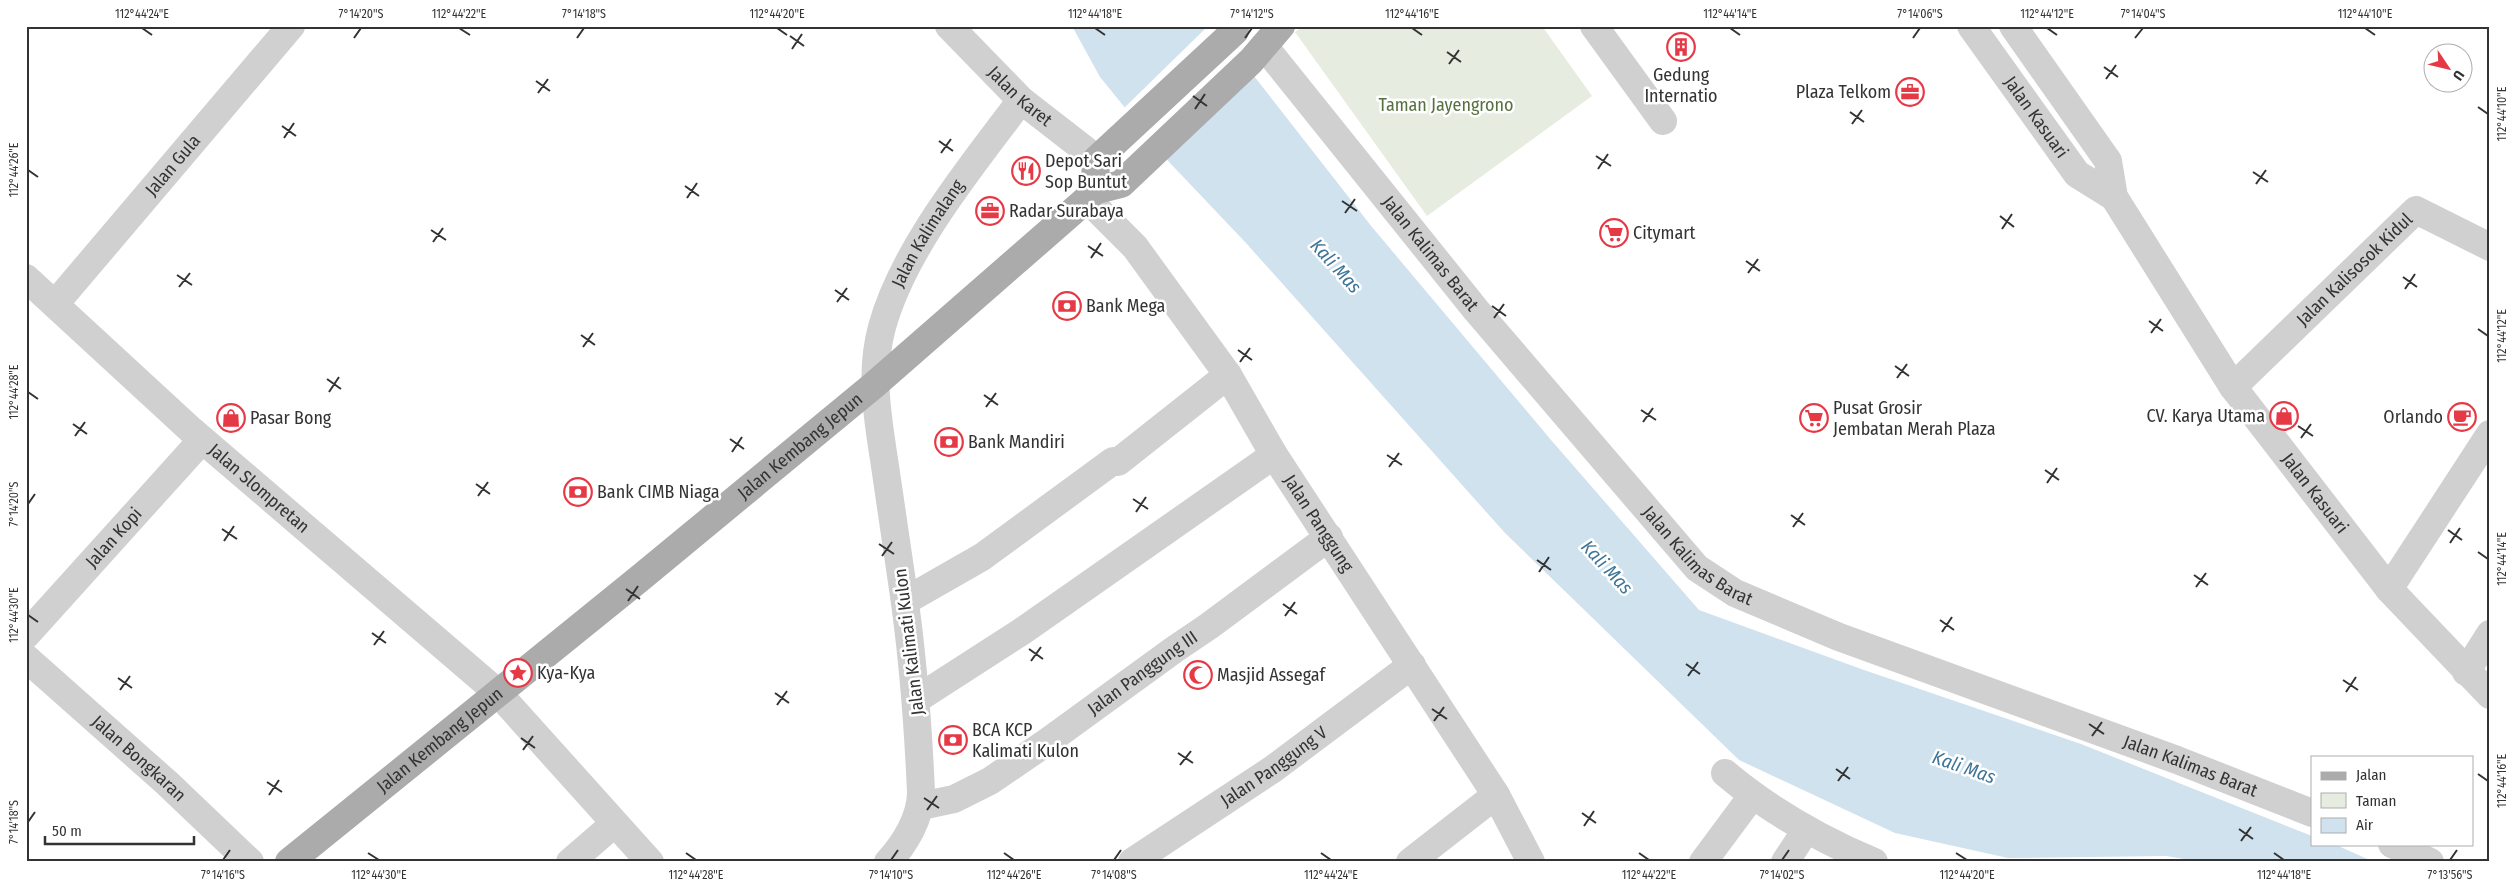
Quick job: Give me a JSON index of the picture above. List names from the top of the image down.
{
  "streets": {
    "main road": ["Jalan Kembang Jepun"],
    "street": [
      "Jalan Karet",
      "Jalan Kasuari",
      "Jalan Gula",
      "Jalan Kalimalang",
      "Jalan Kalimas Barat",
      "Jalan Kalisosok Kidul",
      "Jalan Slompretan",
      "Jalan Panggung",
      "Jalan Kopi",
      "Jalan Kalimati Kulon",
      "Jalan Panggung III",
      "Jalan Bongkaran",
      "Jalan Panggung V"
    ]
  },
  "crossings": [
    ["Jalan Karet", "Jalan Kalimalang"],
    ["Jalan Kasuari", "Jalan Kalisosok Kidul"],
    ["Jalan Gula", "Jalan Slompretan"],
    ["Jalan Kalimalang", "Jalan Kembang Jepun"],
    ["Jalan Kalimalang", "Jalan Kalimati Kulon"],
    ["Jalan Kalimas Barat", "Jalan Kembang Jepun"],
    ["Jalan Kembang Jepun", "Jalan Slompretan"],
    ["Jalan Kembang Jepun", "Jalan Panggung"],
    ["Jalan Kembang Jepun", "Jalan Kalimati Kulon"],
    ["Jalan Slompretan", "Jalan Kopi"],
    ["Jalan Panggung", "Jalan Panggung III"],
    ["Jalan Panggung", "Jalan Panggung V"],
    ["Jalan Kalimati Kulon", "Jalan Panggung III"]
  ],
  "water": ["Kali Mas"],
  "parks": ["Taman Jayengrono"],
  "places": {
    "building": ["Gedung Internatio"],
    "office": ["Plaza Telkom", "Radar Surabaya"],
    "restaurant": ["Depot Sari Sop Buntut"],
    "supermarket": ["Citymart", "Pusat Grosir Jembatan Merah Plaza"],
    "bank": [
      "Bank Mega",
      "Bank Mandiri",
      "Bank CIMB Niaga",
      "BCA KCP Kalimati Kulon"
    ],
    "shop": ["CV. Karya Utama", "Pasar Bong"],
    "cafe": ["Orlando"],
    "place": ["Kya-Kya"],
    "mosque": ["Masjid Assegaf"]
  },
  "legend": ["Jalan", "Taman", "Air"],
  "scale_bar": "50 m",
  "north": "bottom right",
  "coordinates": [
    "112°44'24\"E",
    "7°14'20\"S",
    "112°44'22\"E",
    "7°14'18\"S",
    "112°44'20\"E",
    "112°44'18\"E",
    "7°14'12\"S",
    "112°44'16\"E",
    "112°44'14\"E",
    "7°14'06\"S",
    "112°44'12\"E",
    "7°14'04\"S",
    "112°44'10\"E",
    "112°44'26\"E",
    "112°44'28\"E",
    "112°44'30\"E",
    "7°14'16\"S",
    "7°14'10\"S",
    "7°14'08\"S",
    "7°14'02\"S",
    "7°13'56\"S"
  ]
}
